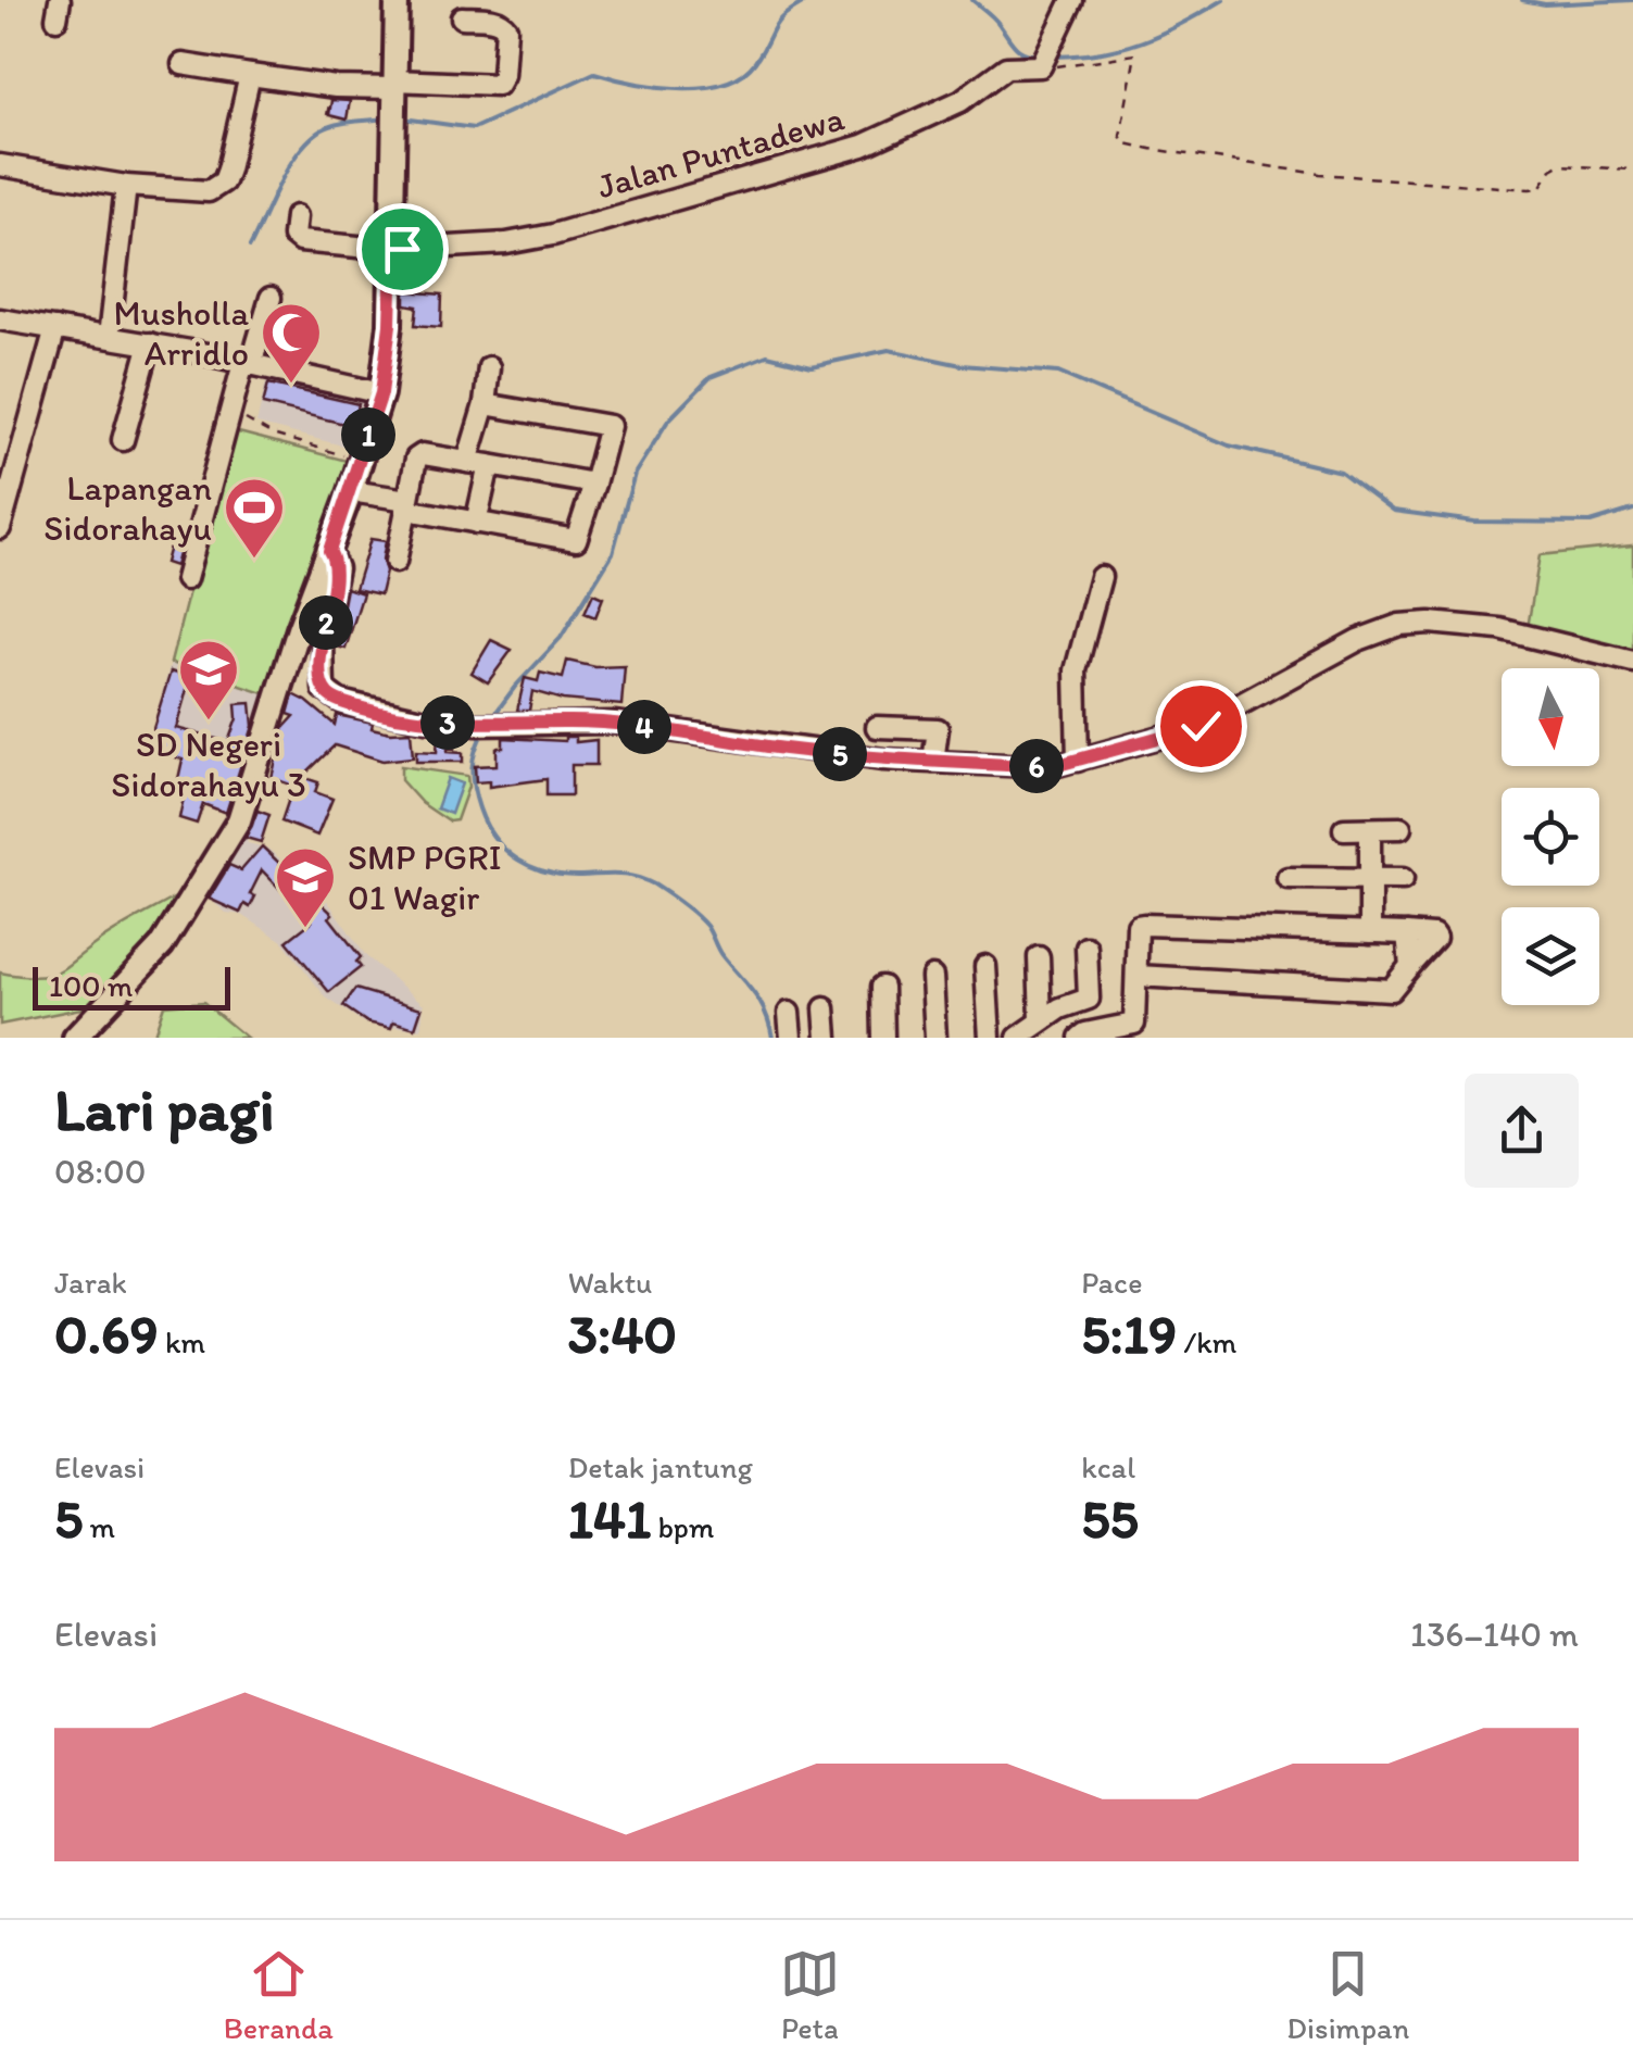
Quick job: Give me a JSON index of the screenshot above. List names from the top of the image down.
{
  "streets": {
    "street": ["Jalan Puntadewa"]
  },
  "places": {
    "mosque": ["Musholla Arridlo"],
    "sports": ["Lapangan Sidorahayu"],
    "school or university": ["SD Negeri Sidorahayu 3", "SMP PGRI 01 Wagir"]
  },
  "scale_bar": "100 m",
  "north": "bottom",
  "page": {
    "pins": [
      "1",
      "2",
      "3",
      "4",
      "5",
      "6"
    ],
    "scale": "100 m",
    "heading": ["Lari pagi", "08:00"],
    "stats": [
      ["Jarak", "0.69 km"],
      ["Waktu", "3:40"],
      ["Pace", "5:19 /km"],
      ["Elevasi", "5 m"],
      ["Detak jantung", "141 bpm"],
      ["kcal", "55"]
    ],
    "chart": ["Elevasi", "136–140 m"],
    "tabs": ["Beranda", "Peta", "Disimpan"]
  }
}
